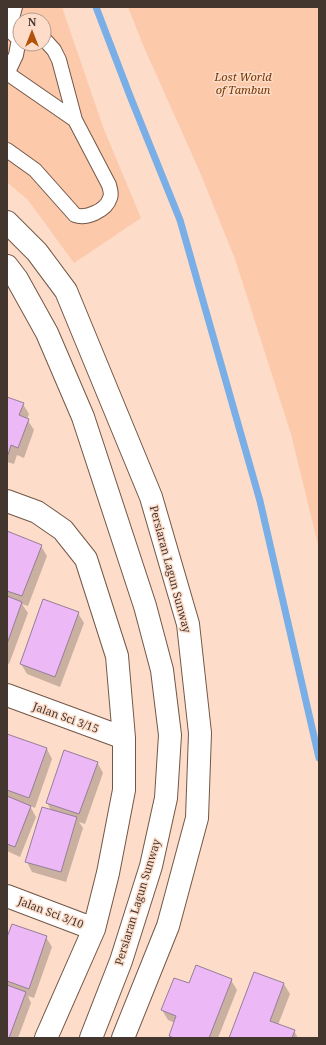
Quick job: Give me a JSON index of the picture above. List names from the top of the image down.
{
  "streets": {
    "main road": ["Persiaran Lagun Sunway", "Jalan Sci 3/15", "Jalan Sci 3/10"]
  },
  "parks": ["Lost World of Tambun"],
  "north": "top"
}
